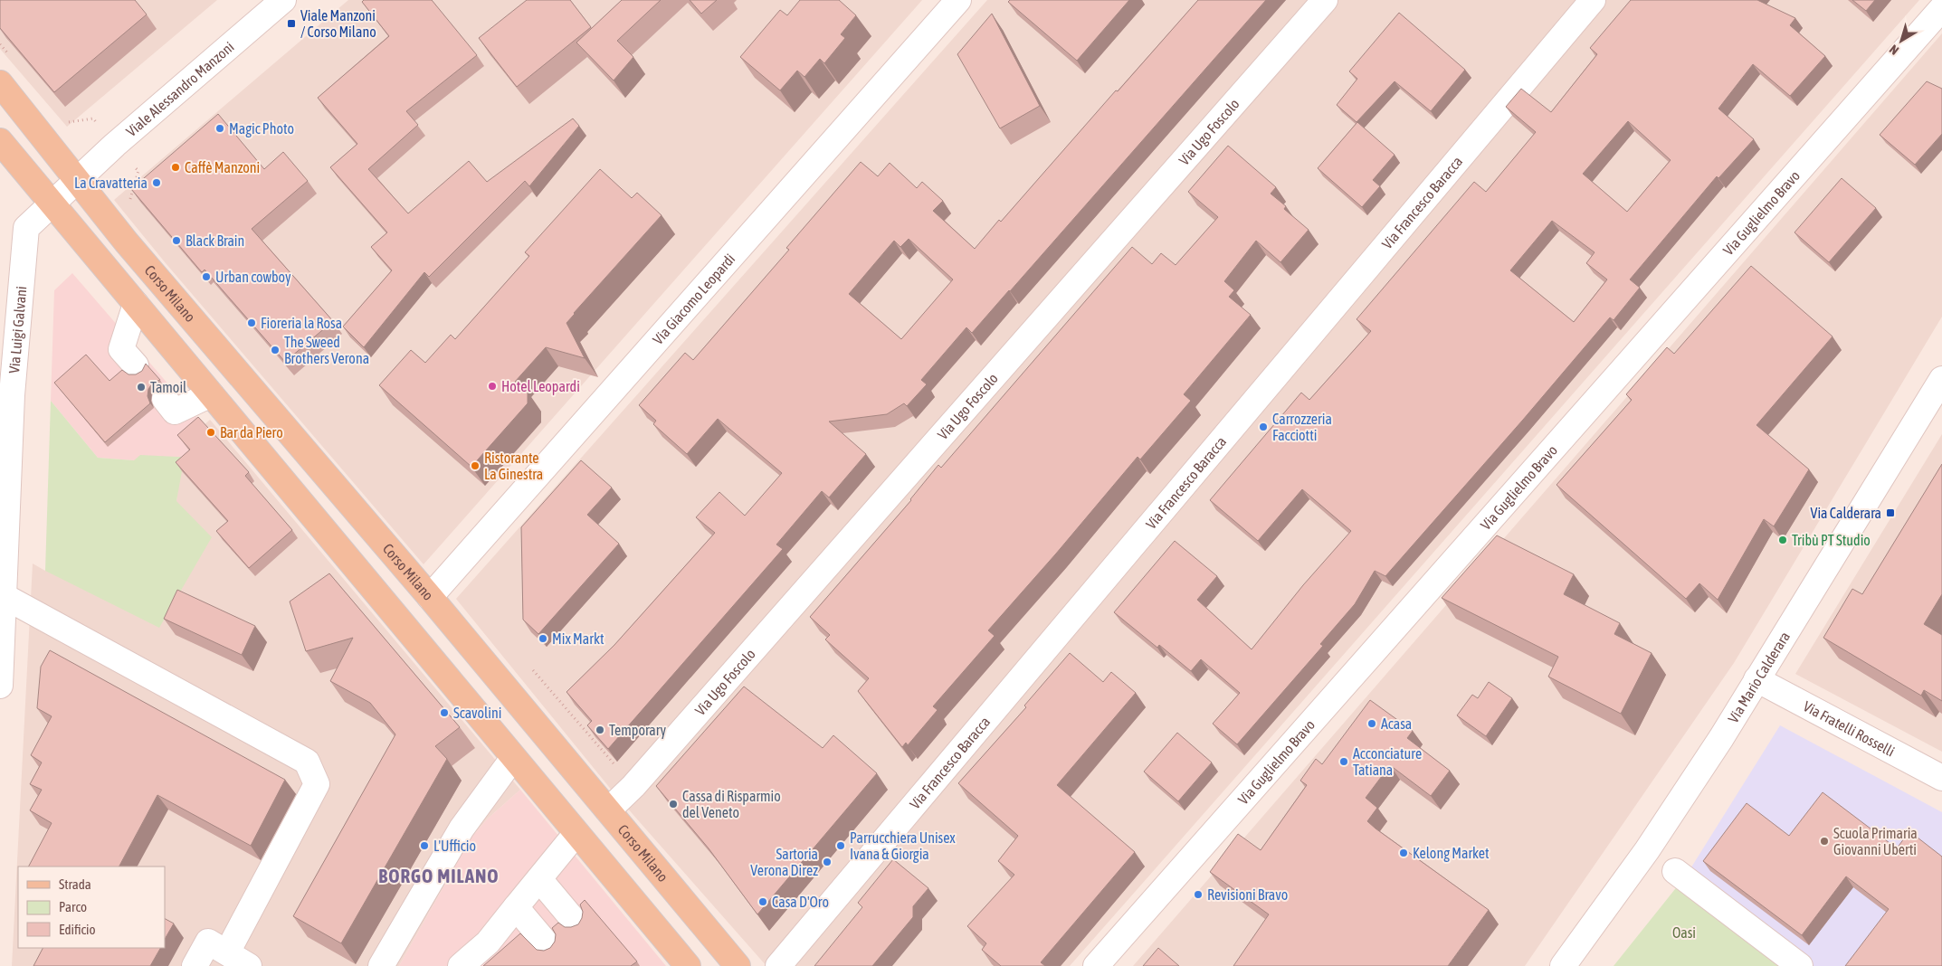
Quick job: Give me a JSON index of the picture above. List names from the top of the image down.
{
  "streets": {
    "main road": ["Corso Milano"],
    "street": [
      "Viale Alessandro Manzoni",
      "Via Ugo Foscolo",
      "Via Francesco Baracca",
      "Via Guglielmo Bravo",
      "Via Giacomo Leopardi",
      "Via Luigi Galvani",
      "Via Mario Calderara",
      "Via Fratelli Rosselli"
    ]
  },
  "crossings": [
    ["Viale Alessandro Manzoni", "Corso Milano"],
    ["Via Ugo Foscolo", "Corso Milano"],
    ["Corso Milano", "Via Giacomo Leopardi"],
    ["Via Mario Calderara", "Via Fratelli Rosselli"]
  ],
  "districts": ["BORGO MILANO"],
  "parks": ["Oasi"],
  "places": {
    "transit": ["Viale Manzoni / Corso Milano", "Via Calderara"],
    "other": [
      "Magic Photo",
      "Caffè Manzoni",
      "La Cravatteria",
      "Black Brain",
      "Urban cowboy",
      "Fioreria la Rosa",
      "The Sweed Brothers Verona",
      "Hotel Leopardi",
      "Tamoil",
      "Carrozzeria Facciotti",
      "Bar da Piero",
      "Ristorante La Ginestra",
      "Tribù PT Studio",
      "Mix Markt",
      "Scavolini",
      "Acasa",
      "Temporary",
      "Acconciature Tatiana",
      "Cassa di Risparmio del Veneto",
      "Scuola Primaria Giovanni Uberti",
      "L'Ufficio",
      "Parrucchiera Unisex Ivana & Giorgia",
      "Kelong Market",
      "Sartoria Verona Direz",
      "Revisioni Bravo",
      "Casa D'Oro"
    ]
  },
  "legend": ["Strada", "Parco", "Edificio"],
  "north": "bottom left"
}
